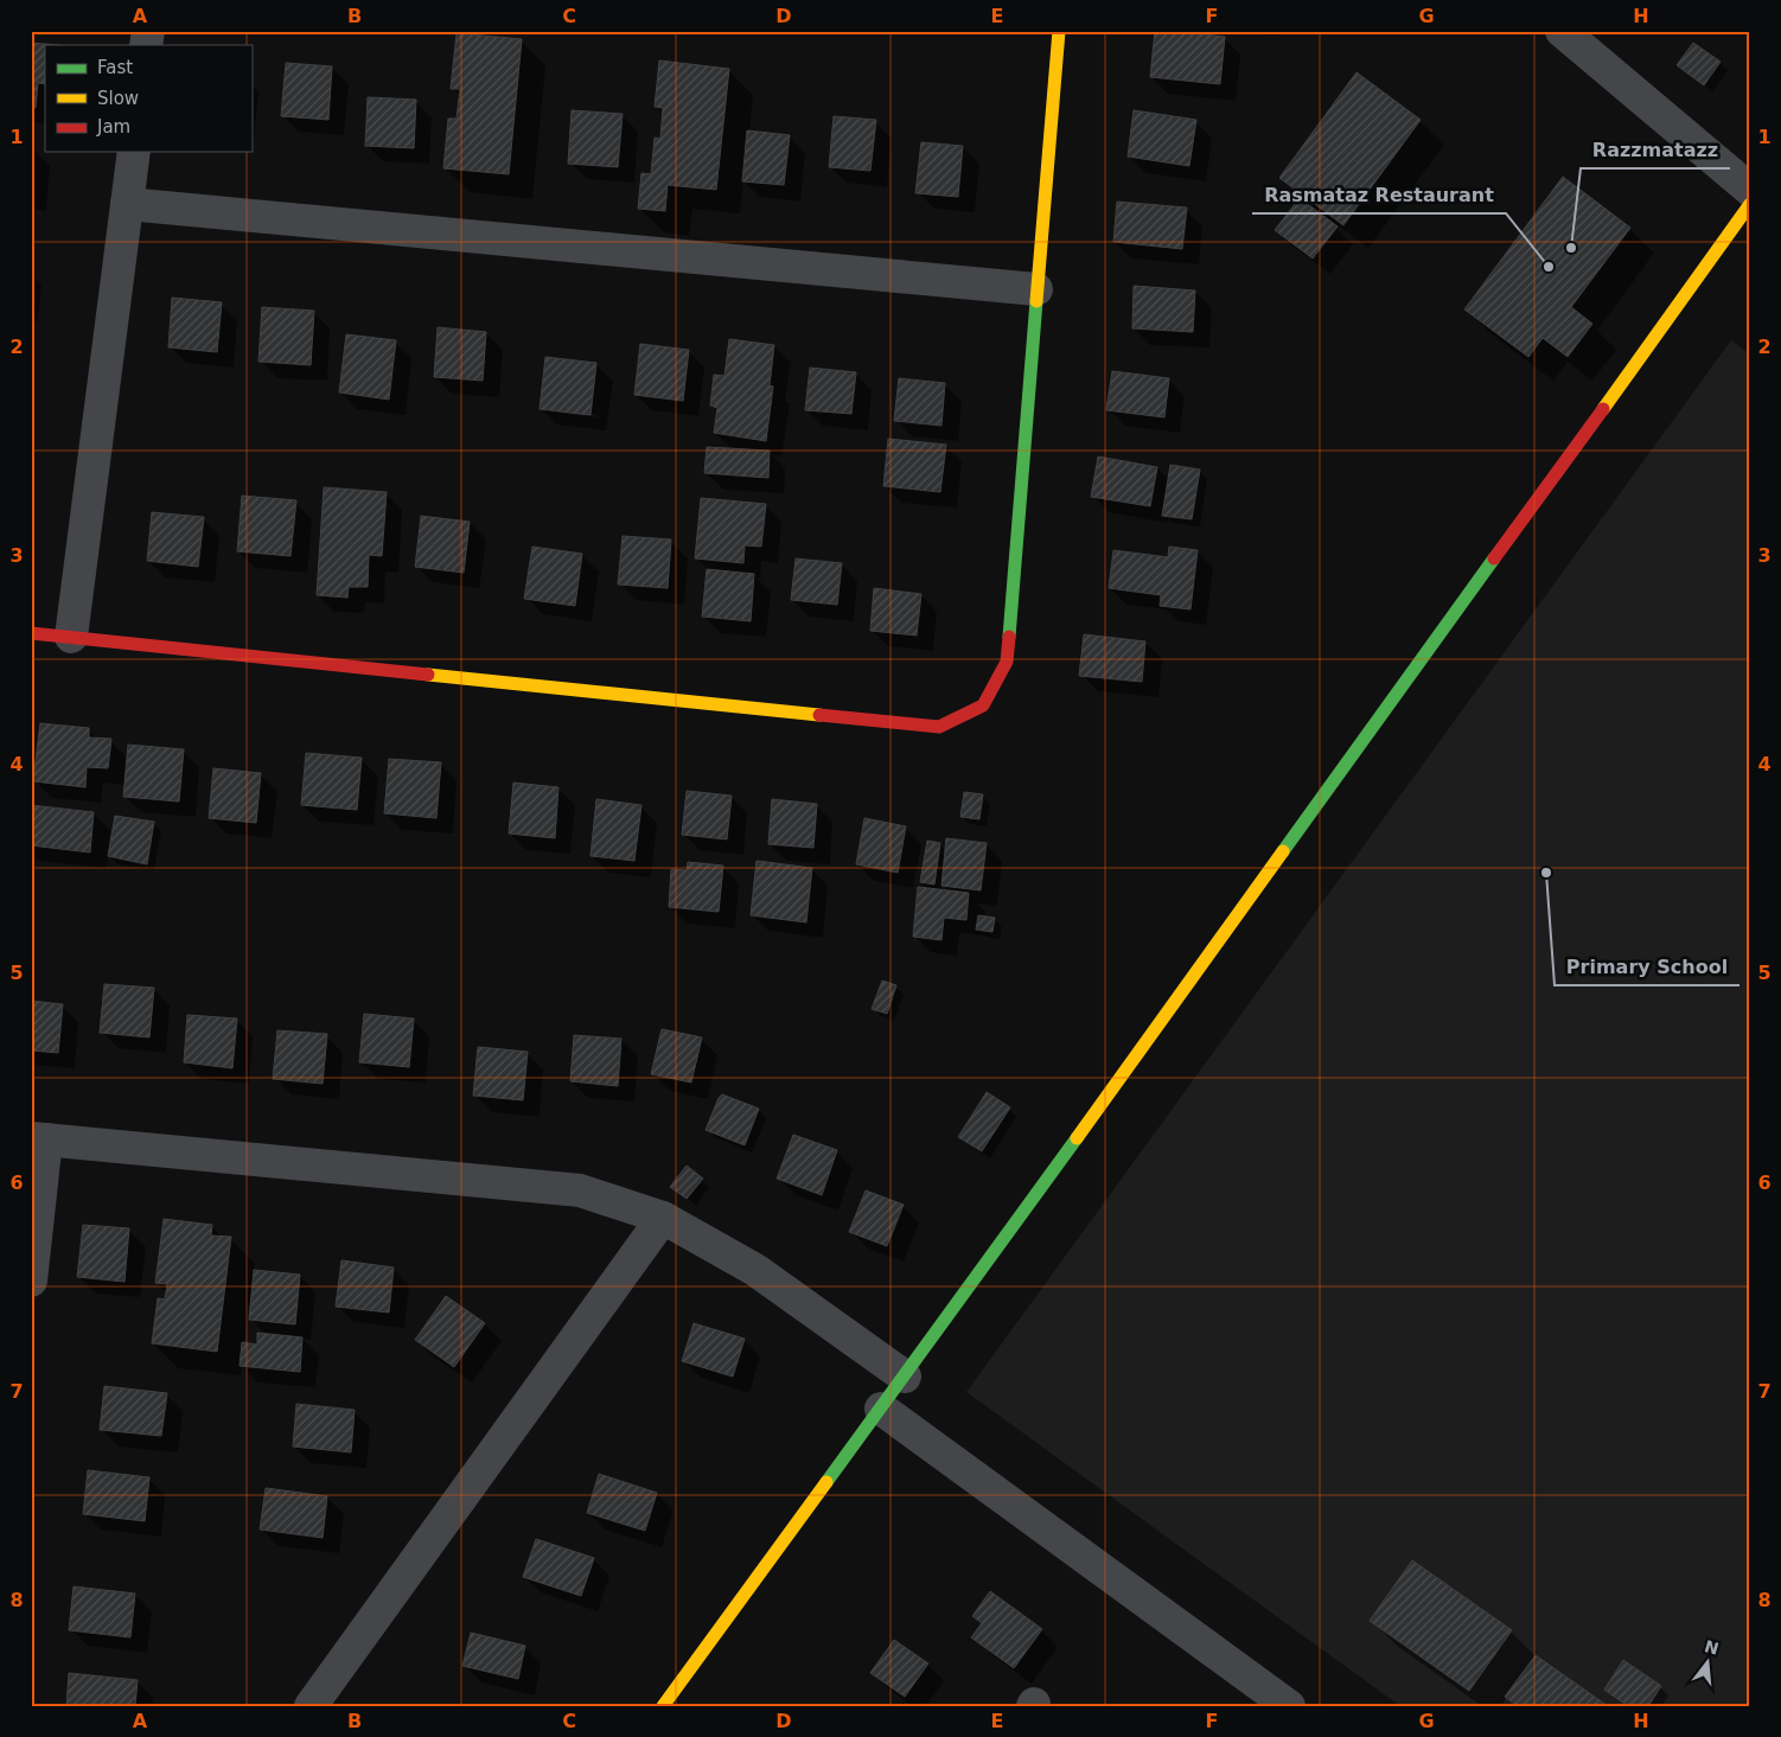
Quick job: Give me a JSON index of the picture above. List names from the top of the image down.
{
  "places": ["Razzmatazz", "Rasmataz Restaurant", "Primary School"],
  "legend": ["Fast", "Slow", "Jam"],
  "north": "top",
  "grid": {
    "columns": [
      "A",
      "B",
      "C",
      "D",
      "E",
      "F",
      "G",
      "H"
    ],
    "rows": [
      "1",
      "2",
      "3",
      "4",
      "5",
      "6",
      "7",
      "8"
    ]
  }
}
